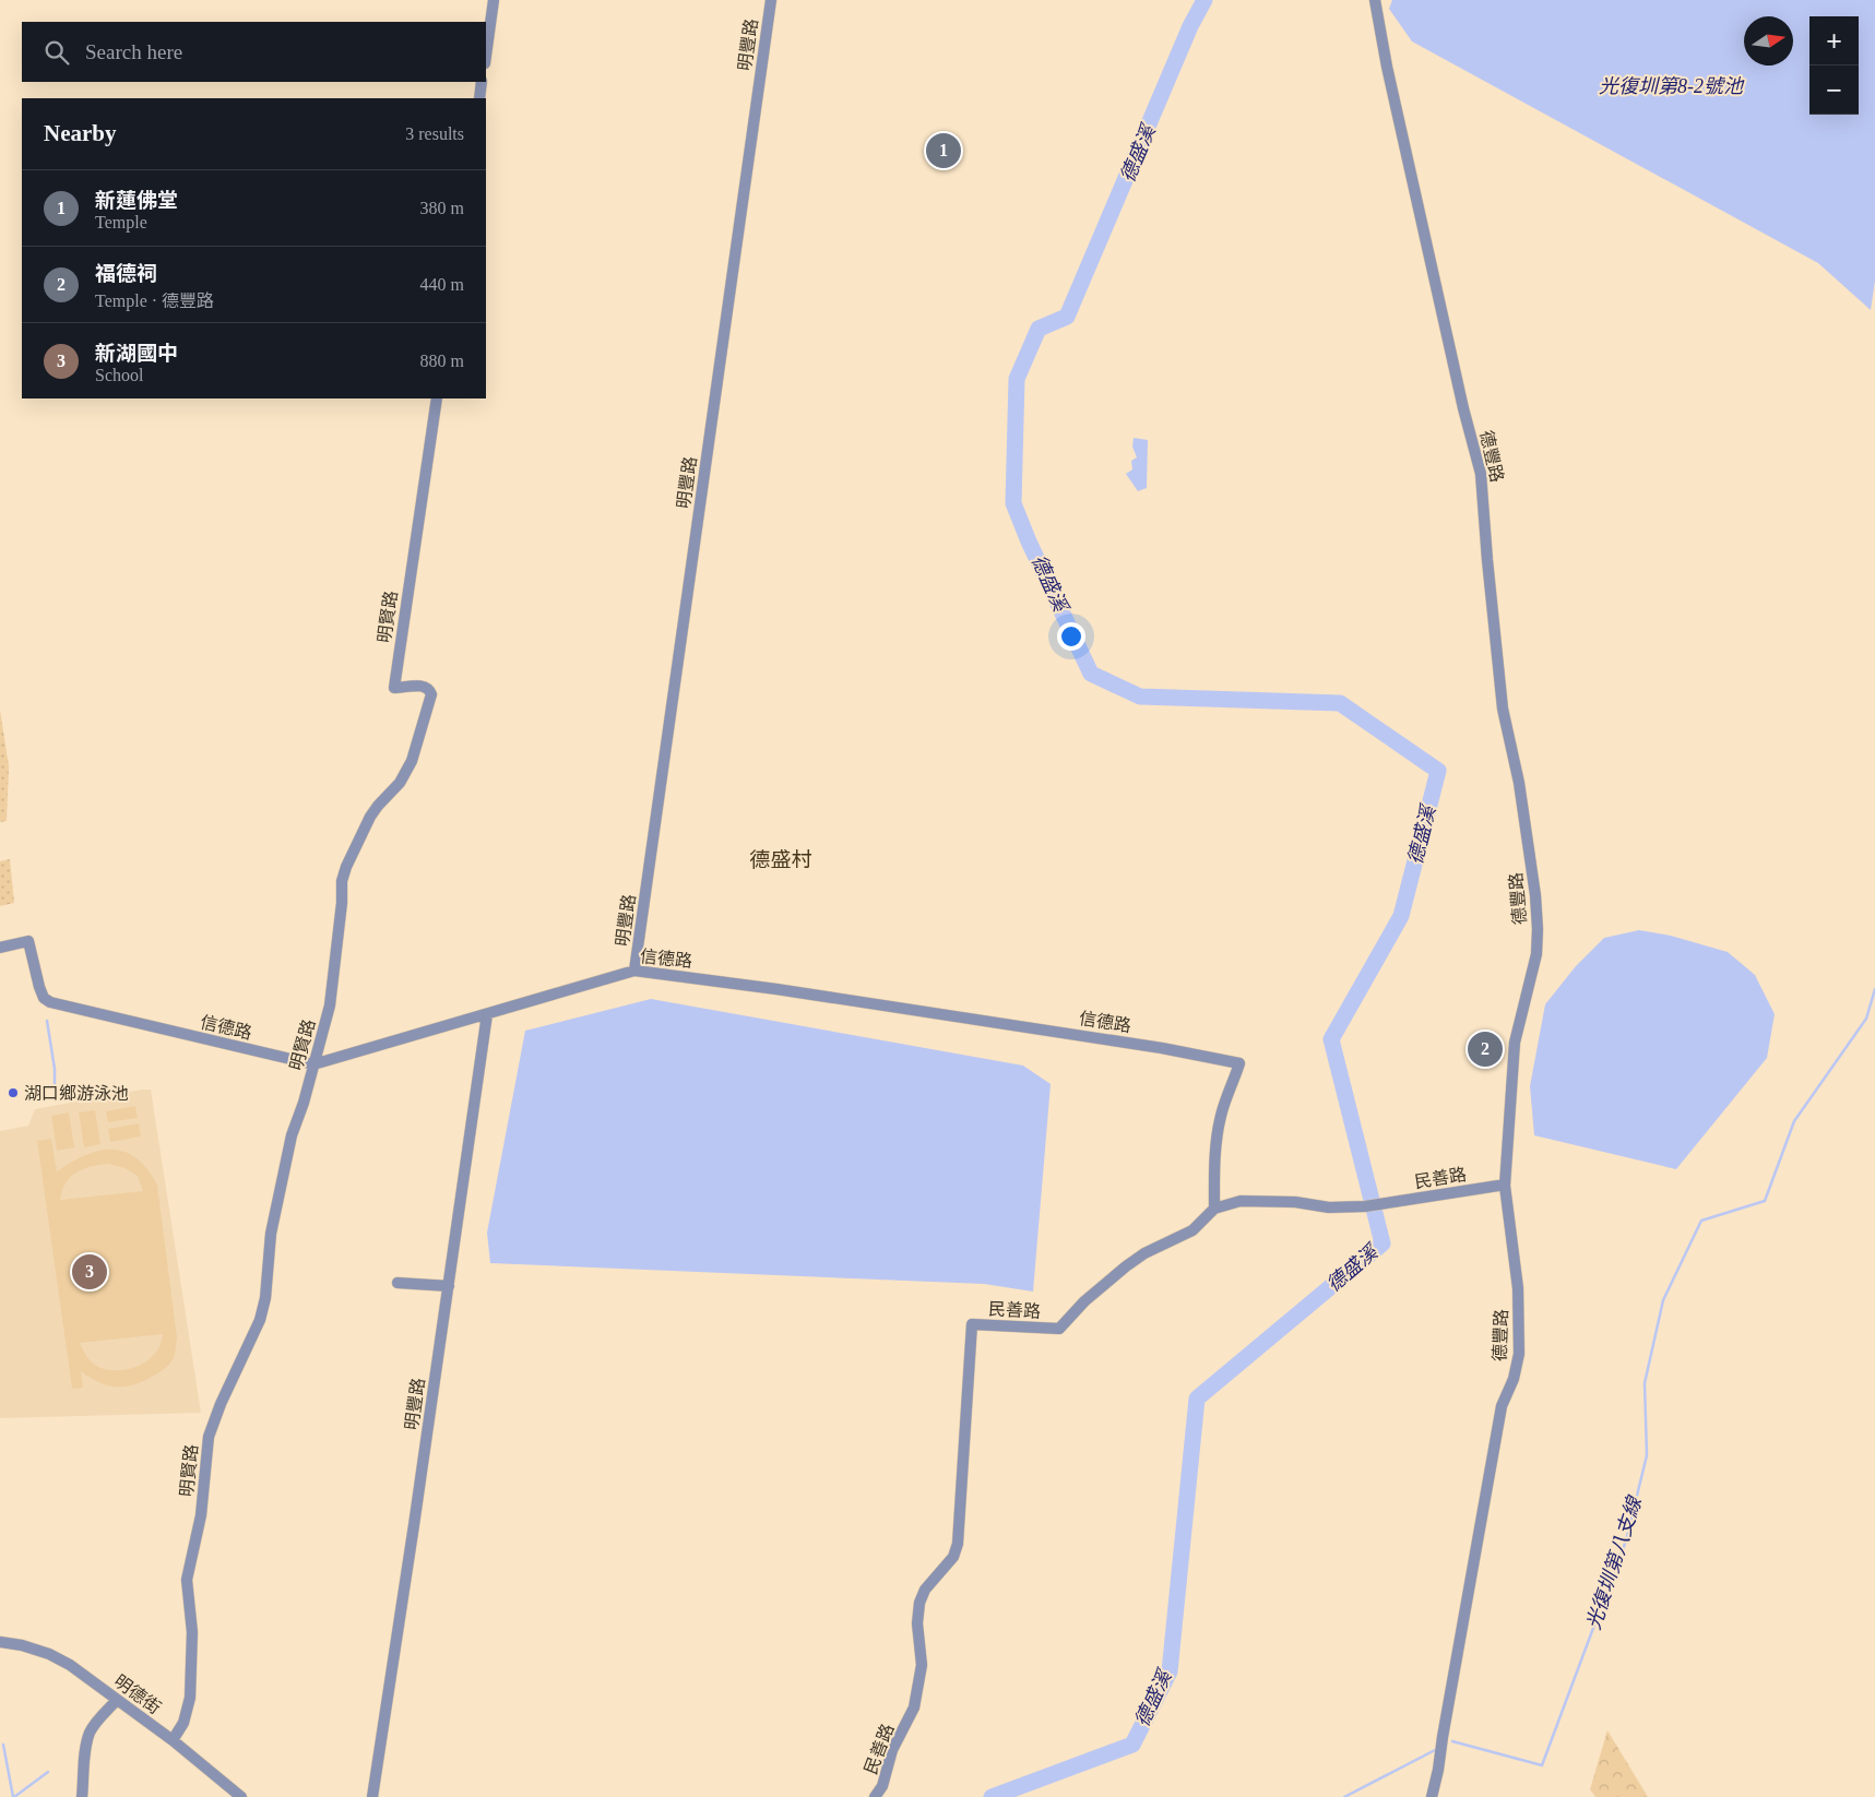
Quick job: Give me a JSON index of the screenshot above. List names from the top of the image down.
{
  "streets": {
    "street": [
      "明豐路",
      "德豐路",
      "明賢路",
      "信德路",
      "民善路",
      "明德街"
    ]
  },
  "crossings": [
    ["明豐路", "信德路"],
    ["德豐路", "民善路"],
    ["明賢路", "信德路"],
    ["明賢路", "明德街"],
    ["信德路", "民善路"]
  ],
  "districts": ["德盛村"],
  "water": ["光復圳第8-2號池", "德盛溪", "光復圳第八支線"],
  "places": ["湖口鄉游泳池"],
  "north": "right",
  "page": {
    "map_buttons": ["+", "−"],
    "search": "Search here",
    "heading": ["Nearby", "3 results"],
    "pins": ["1", "2", "3"],
    "list": [
      {
        "mark": "1",
        "name": "新蓮佛堂",
        "note": "Temple",
        "value": "380 m"
      },
      {
        "mark": "2",
        "name": "福德祠",
        "note": "Temple · 德豐路",
        "value": "440 m"
      },
      {
        "mark": "3",
        "name": "新湖國中",
        "note": "School",
        "value": "880 m"
      }
    ]
  }
}
